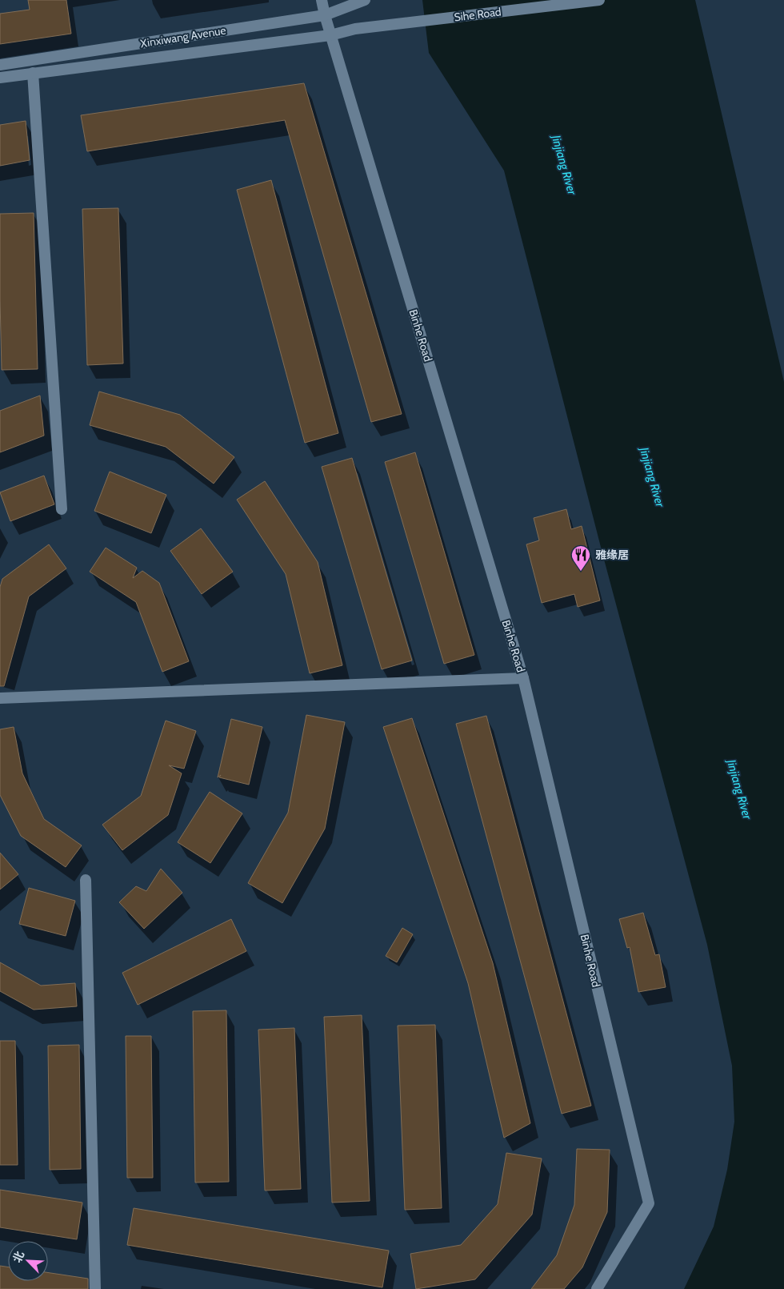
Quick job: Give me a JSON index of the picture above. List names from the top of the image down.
{
  "streets": {
    "street": ["Sihe Road", "Xinxiwang Avenue", "Binhe Road"]
  },
  "crossings": [
    ["Sihe Road", "Binhe Road"],
    ["Xinxiwang Avenue", "Binhe Road"]
  ],
  "water": ["Jinjiang River"],
  "places": {
    "restaurant": ["雅缘居"]
  },
  "north": "top left"
}
